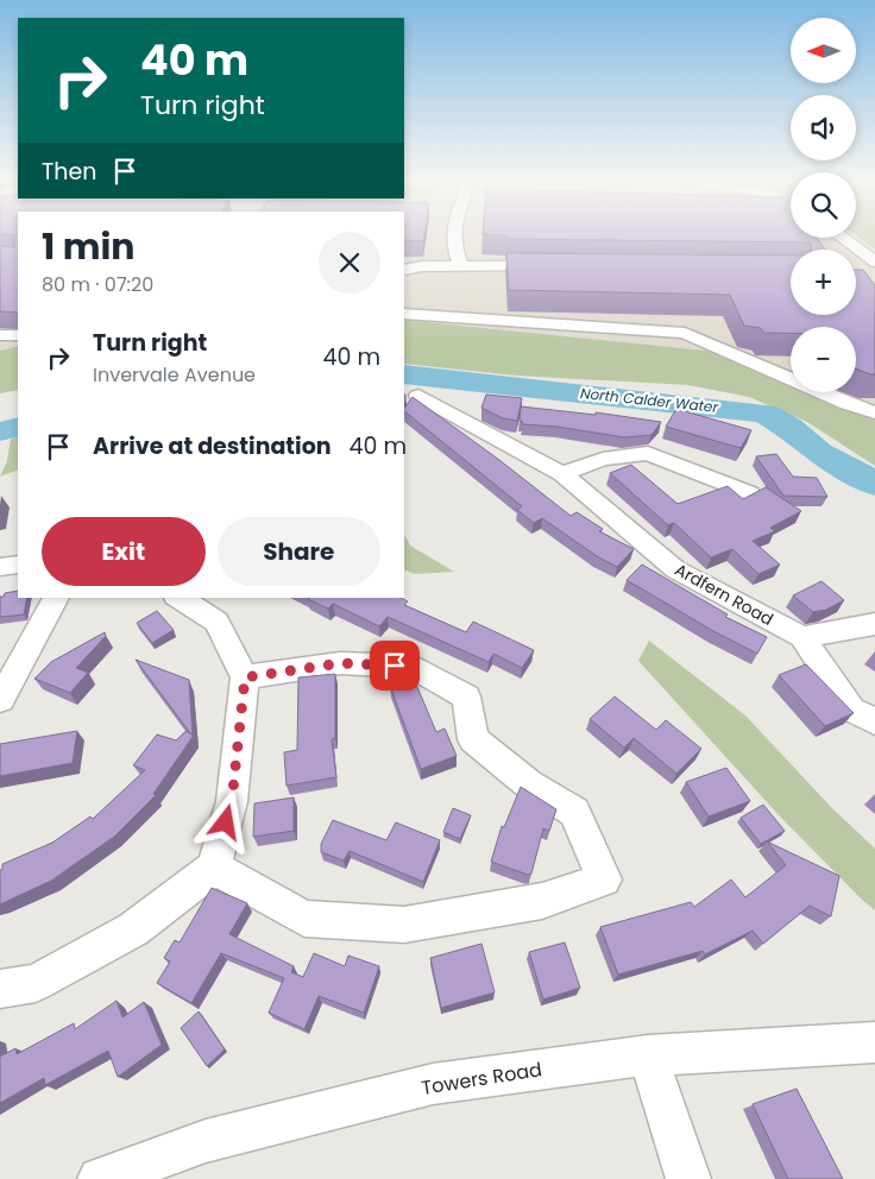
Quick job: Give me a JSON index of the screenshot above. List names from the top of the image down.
{
  "streets": {
    "street": ["Ardfern Road", "Towers Road"]
  },
  "water": ["North Calder Water"],
  "north": "left",
  "page": {
    "map_buttons": ["+", "−"],
    "turn": ["40 m", "Turn right"],
    "then": "Then",
    "heading": ["1 min", "80 m · 07:20"],
    "list": [
      {
        "name": "Turn right",
        "note": "Invervale Avenue",
        "value": "40 m"
      },
      {
        "name": "Arrive at destination",
        "value": "40 m"
      }
    ],
    "buttons": ["Exit", "Share"]
  }
}
